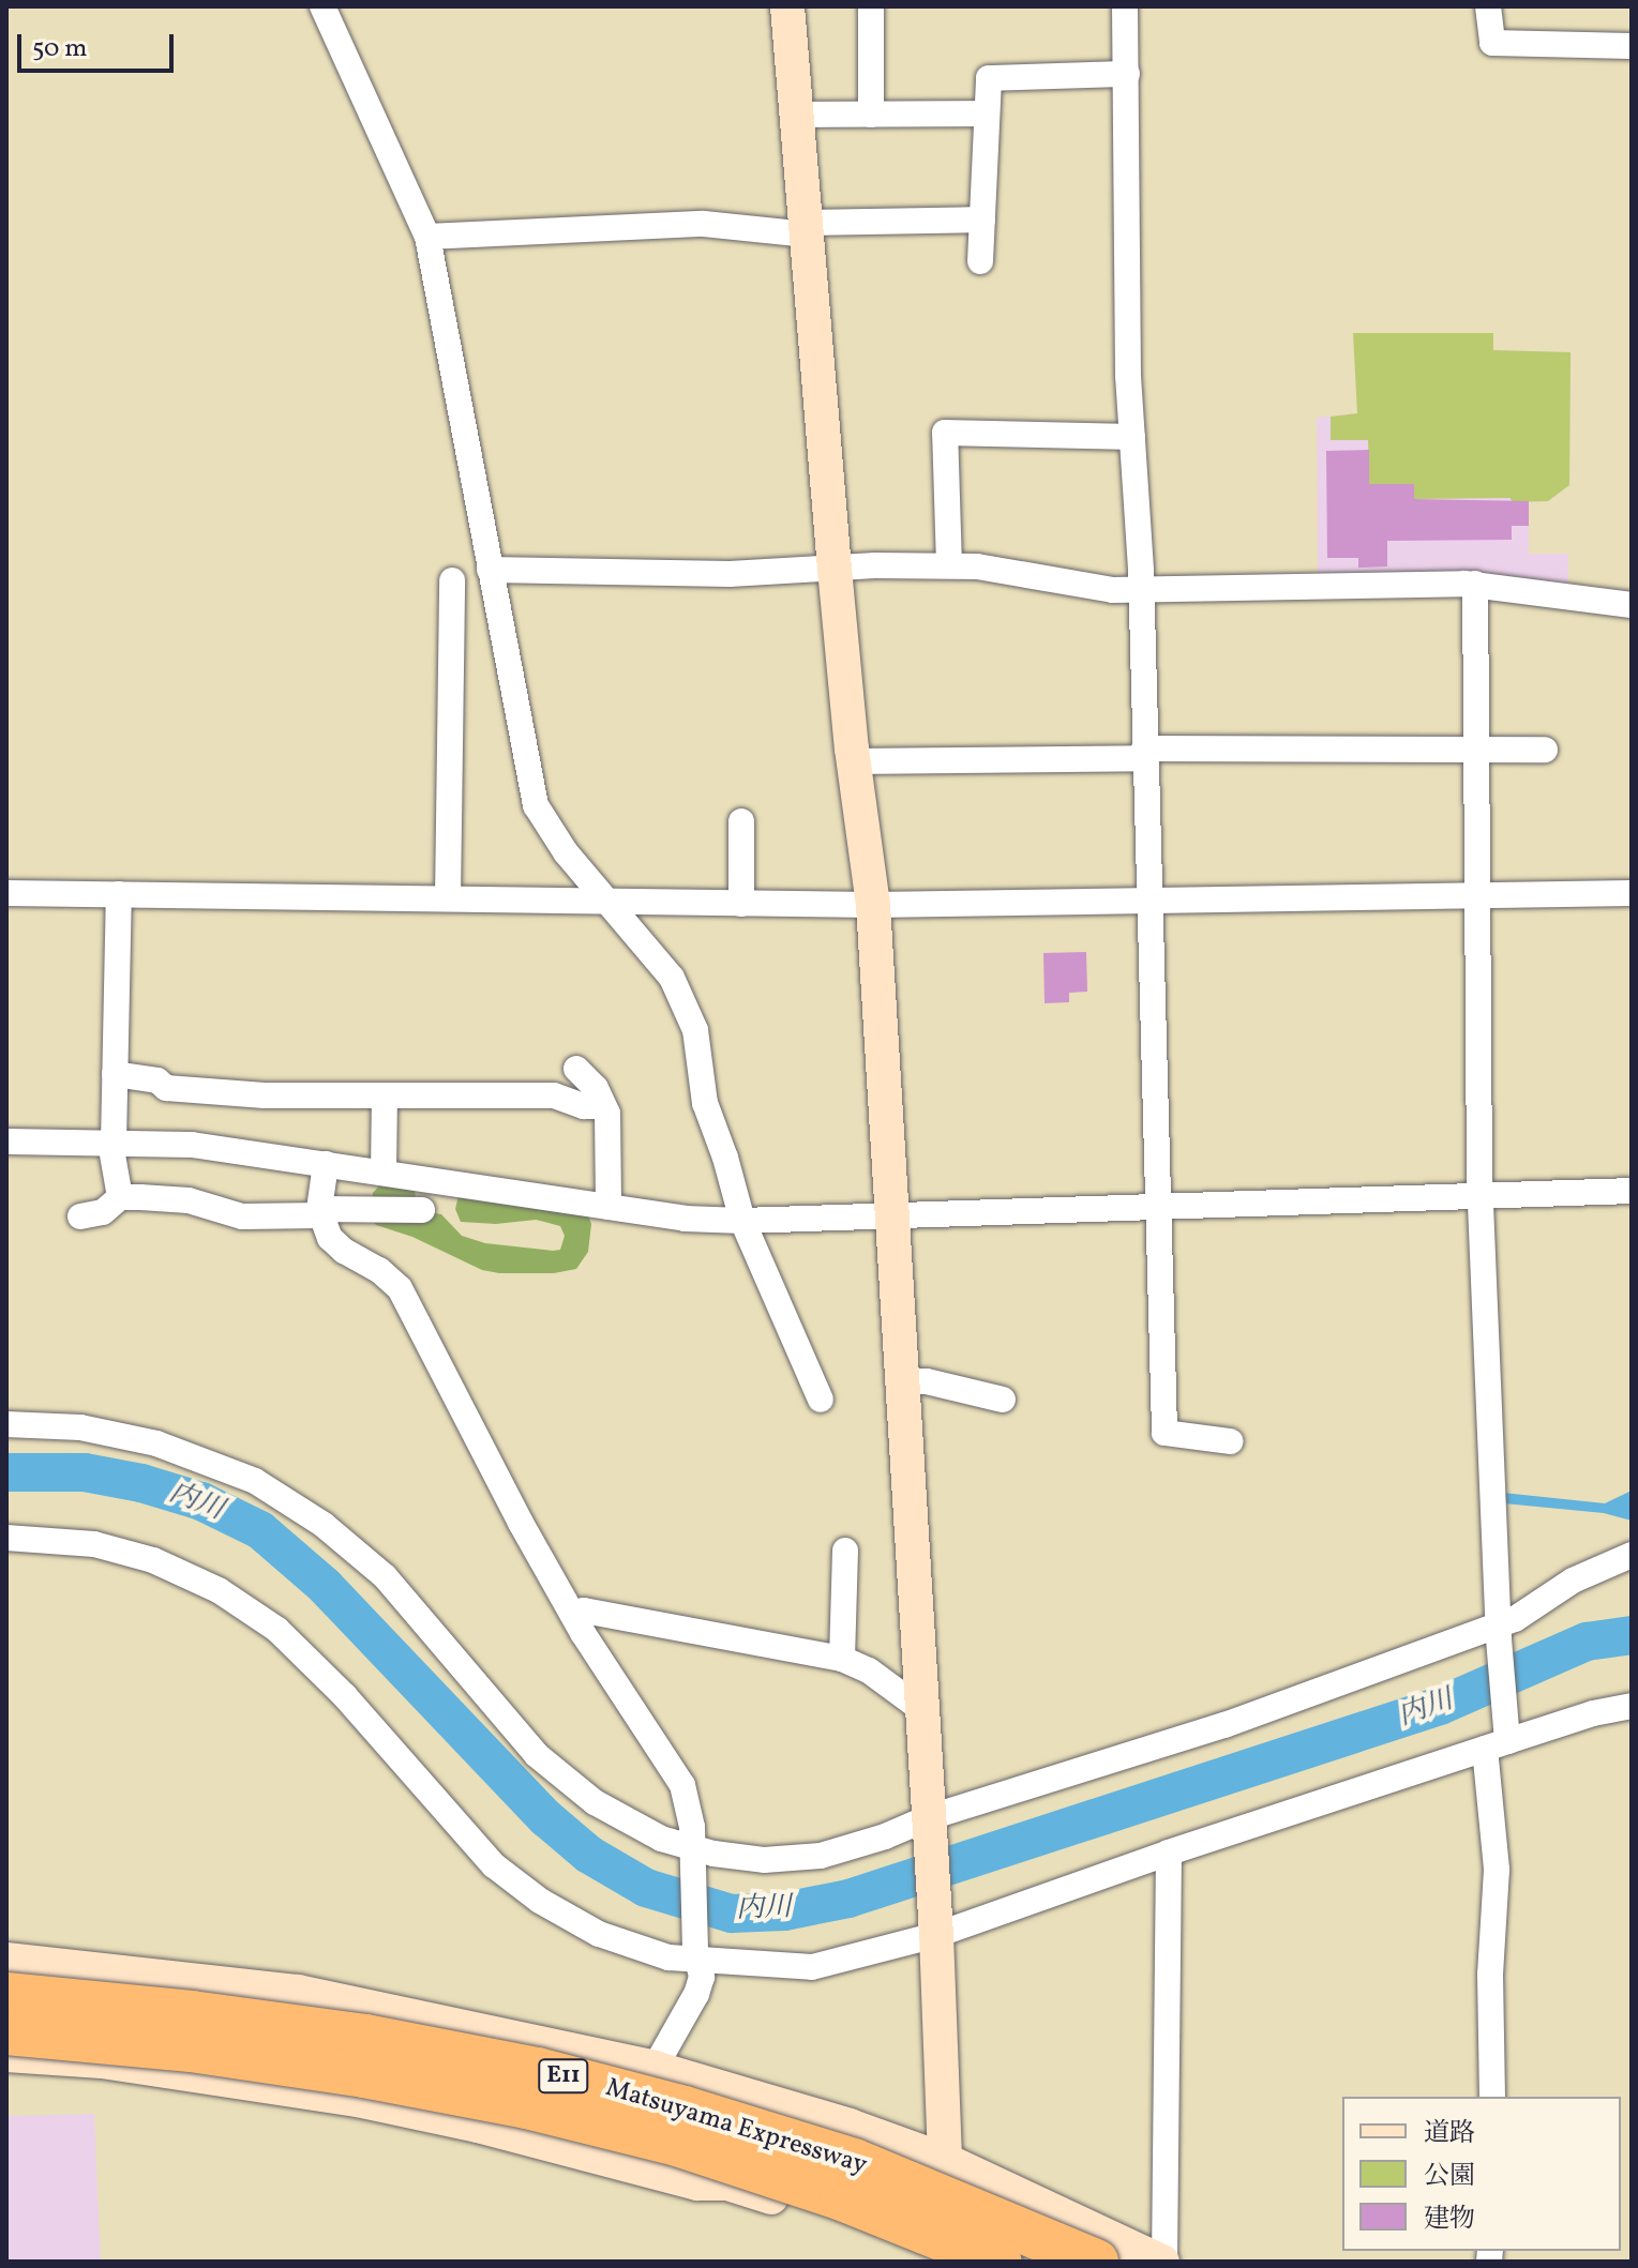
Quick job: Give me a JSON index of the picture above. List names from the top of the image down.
{
  "streets": {
    "highway": ["E11", "Matsuyama Expressway"]
  },
  "water": ["内川"],
  "legend": ["道路", "公園", "建物"],
  "scale_bar": "50 m"
}
